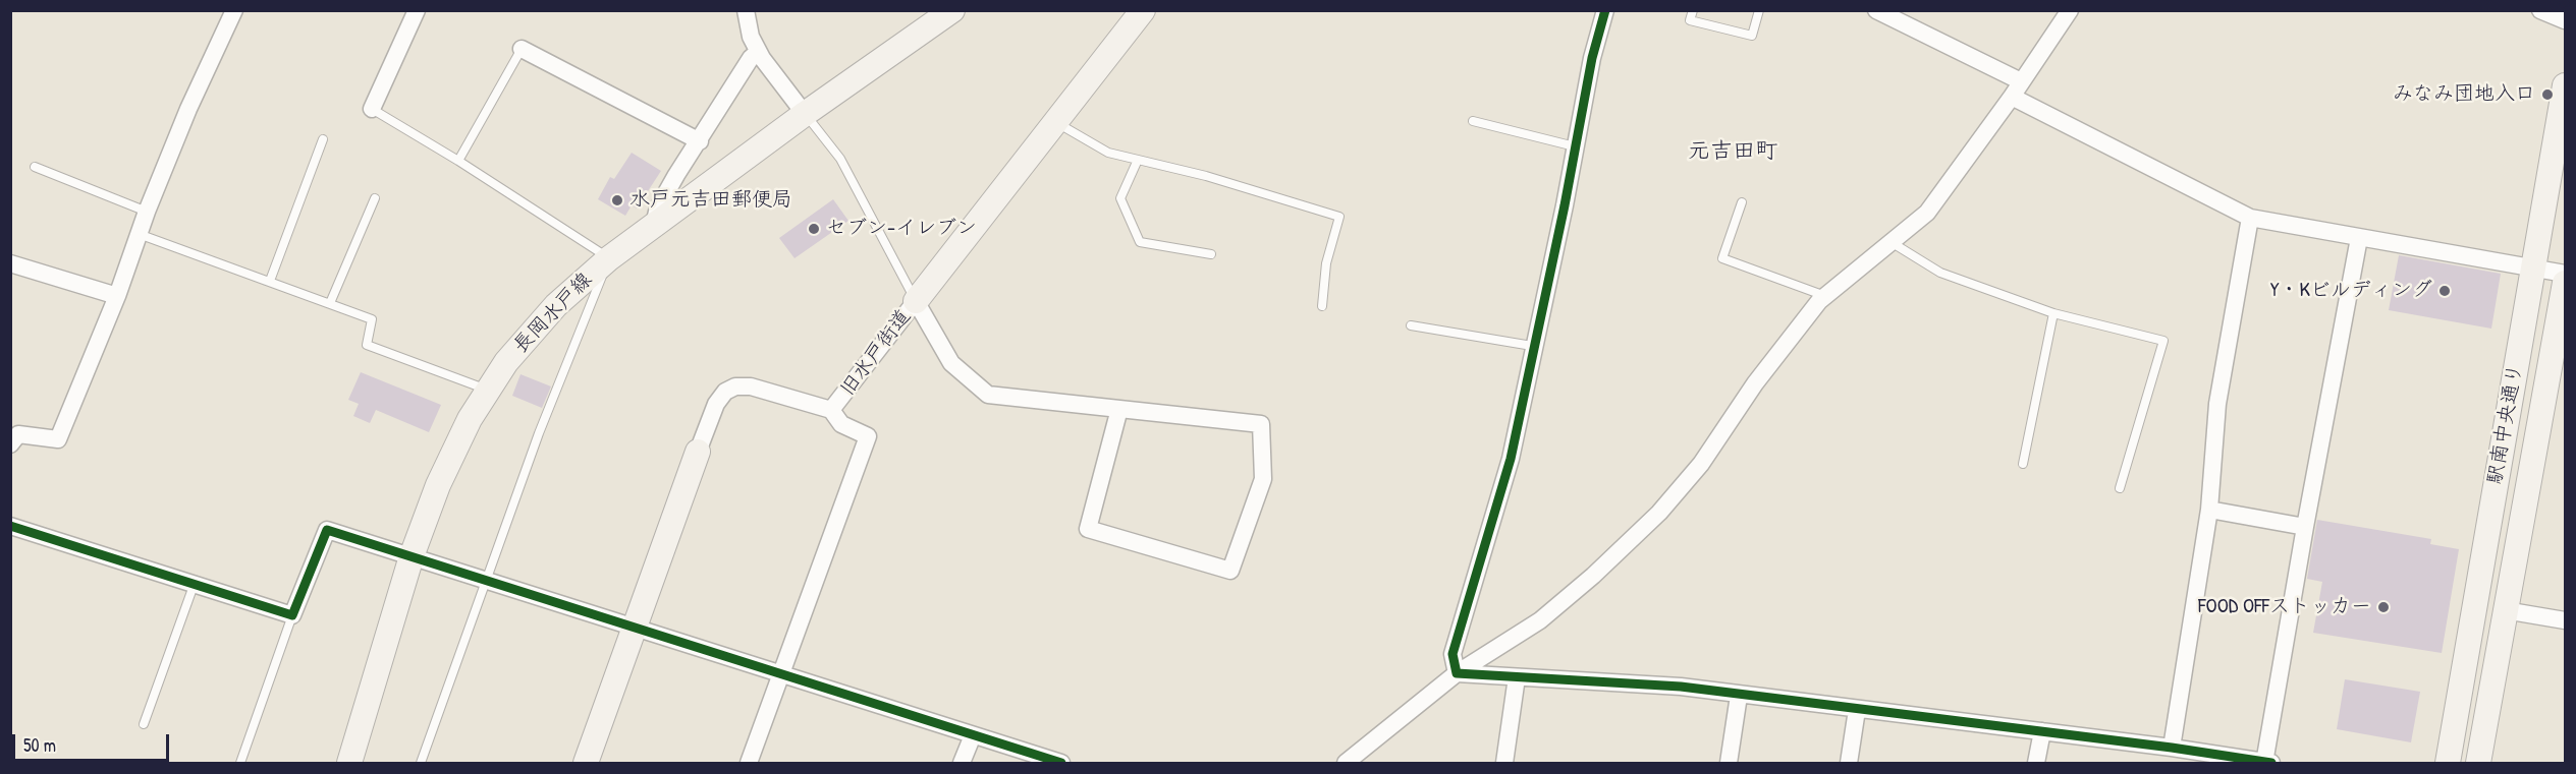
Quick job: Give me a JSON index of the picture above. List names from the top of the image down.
{
  "streets": {
    "street": ["長岡水戸線", "旧水戸街道", "駅南中央通り"]
  },
  "districts": ["元吉田町"],
  "places": [
    "みなみ団地入口",
    "水戸元吉田郵便局",
    "セブン-イレブン",
    "Y・Kビルディング",
    "FOOD OFFストッカー"
  ],
  "scale_bar": "50 m"
}
